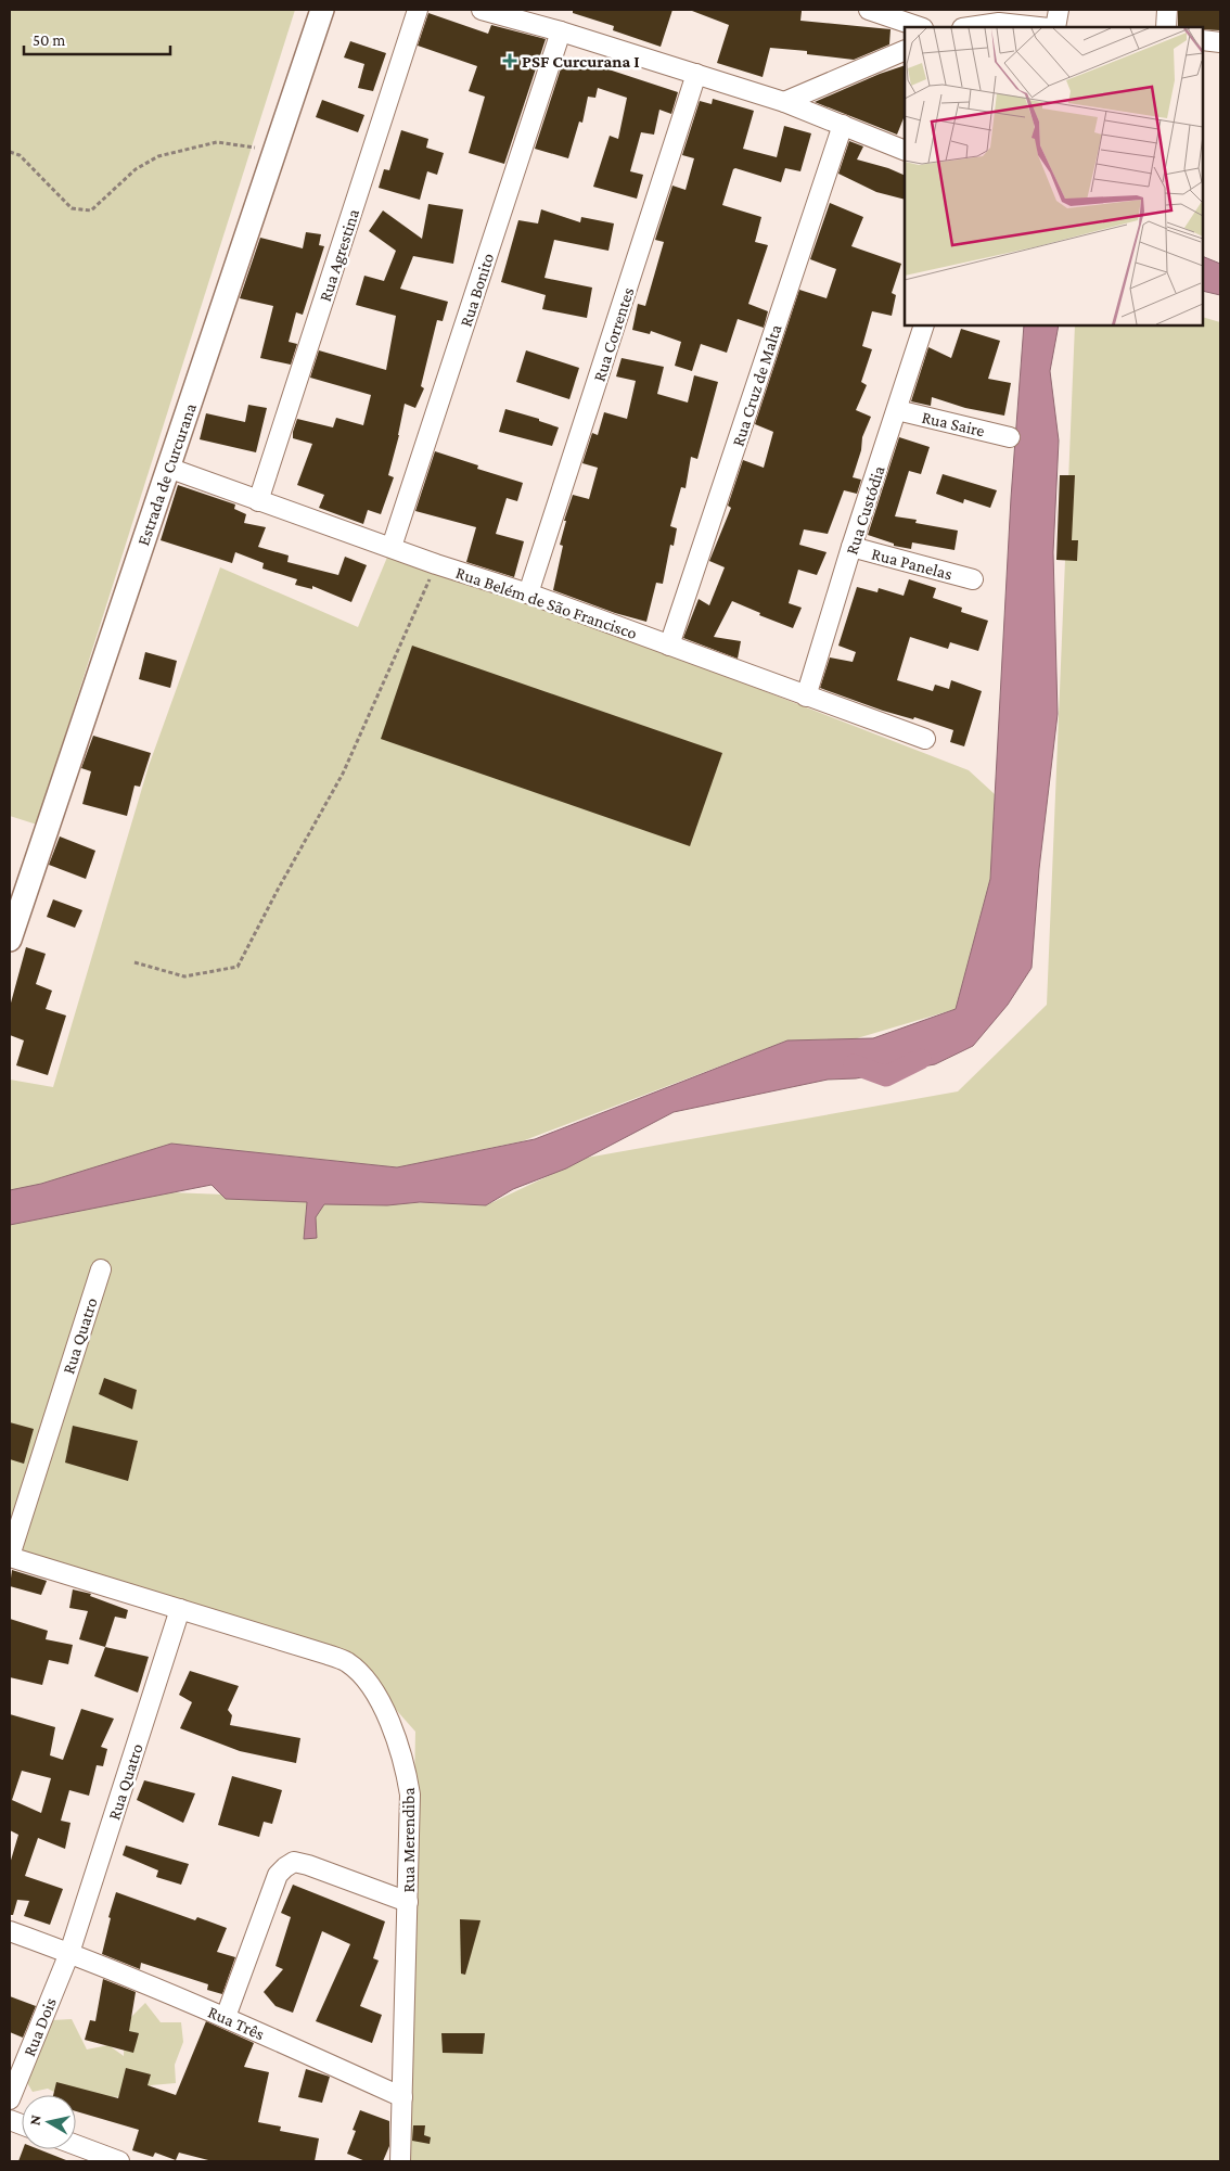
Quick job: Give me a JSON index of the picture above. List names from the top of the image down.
{
  "streets": {
    "main road": ["Estrada de Curcurana"],
    "street": [
      "Rua Agrestina",
      "Rua Bonito",
      "Rua Correntes",
      "Rua Cruz de Malta",
      "Rua Saire",
      "Rua Custódia",
      "Rua Panelas",
      "Rua Belém de São Francisco",
      "Rua Quatro",
      "Rua Merendiba",
      "Rua Três",
      "Rua Dois"
    ]
  },
  "crossings": [
    ["Rua Agrestina", "Rua Belém de São Francisco"],
    ["Rua Bonito", "Rua Belém de São Francisco"],
    ["Rua Correntes", "Rua Belém de São Francisco"],
    ["Rua Cruz de Malta", "Rua Belém de São Francisco"],
    ["Rua Saire", "Rua Custódia"],
    ["Estrada de Curcurana", "Rua Belém de São Francisco"],
    ["Rua Custódia", "Rua Panelas"],
    ["Rua Custódia", "Rua Belém de São Francisco"],
    ["Rua Quatro", "Rua Merendiba"],
    ["Rua Quatro", "Rua Três"],
    ["Rua Quatro", "Rua Dois"],
    ["Rua Merendiba", "Rua Três"],
    ["Rua Três", "Rua Dois"]
  ],
  "places": {
    "health": ["PSF Curcurana I"]
  },
  "scale_bar": "50 m",
  "north": "left"
}
